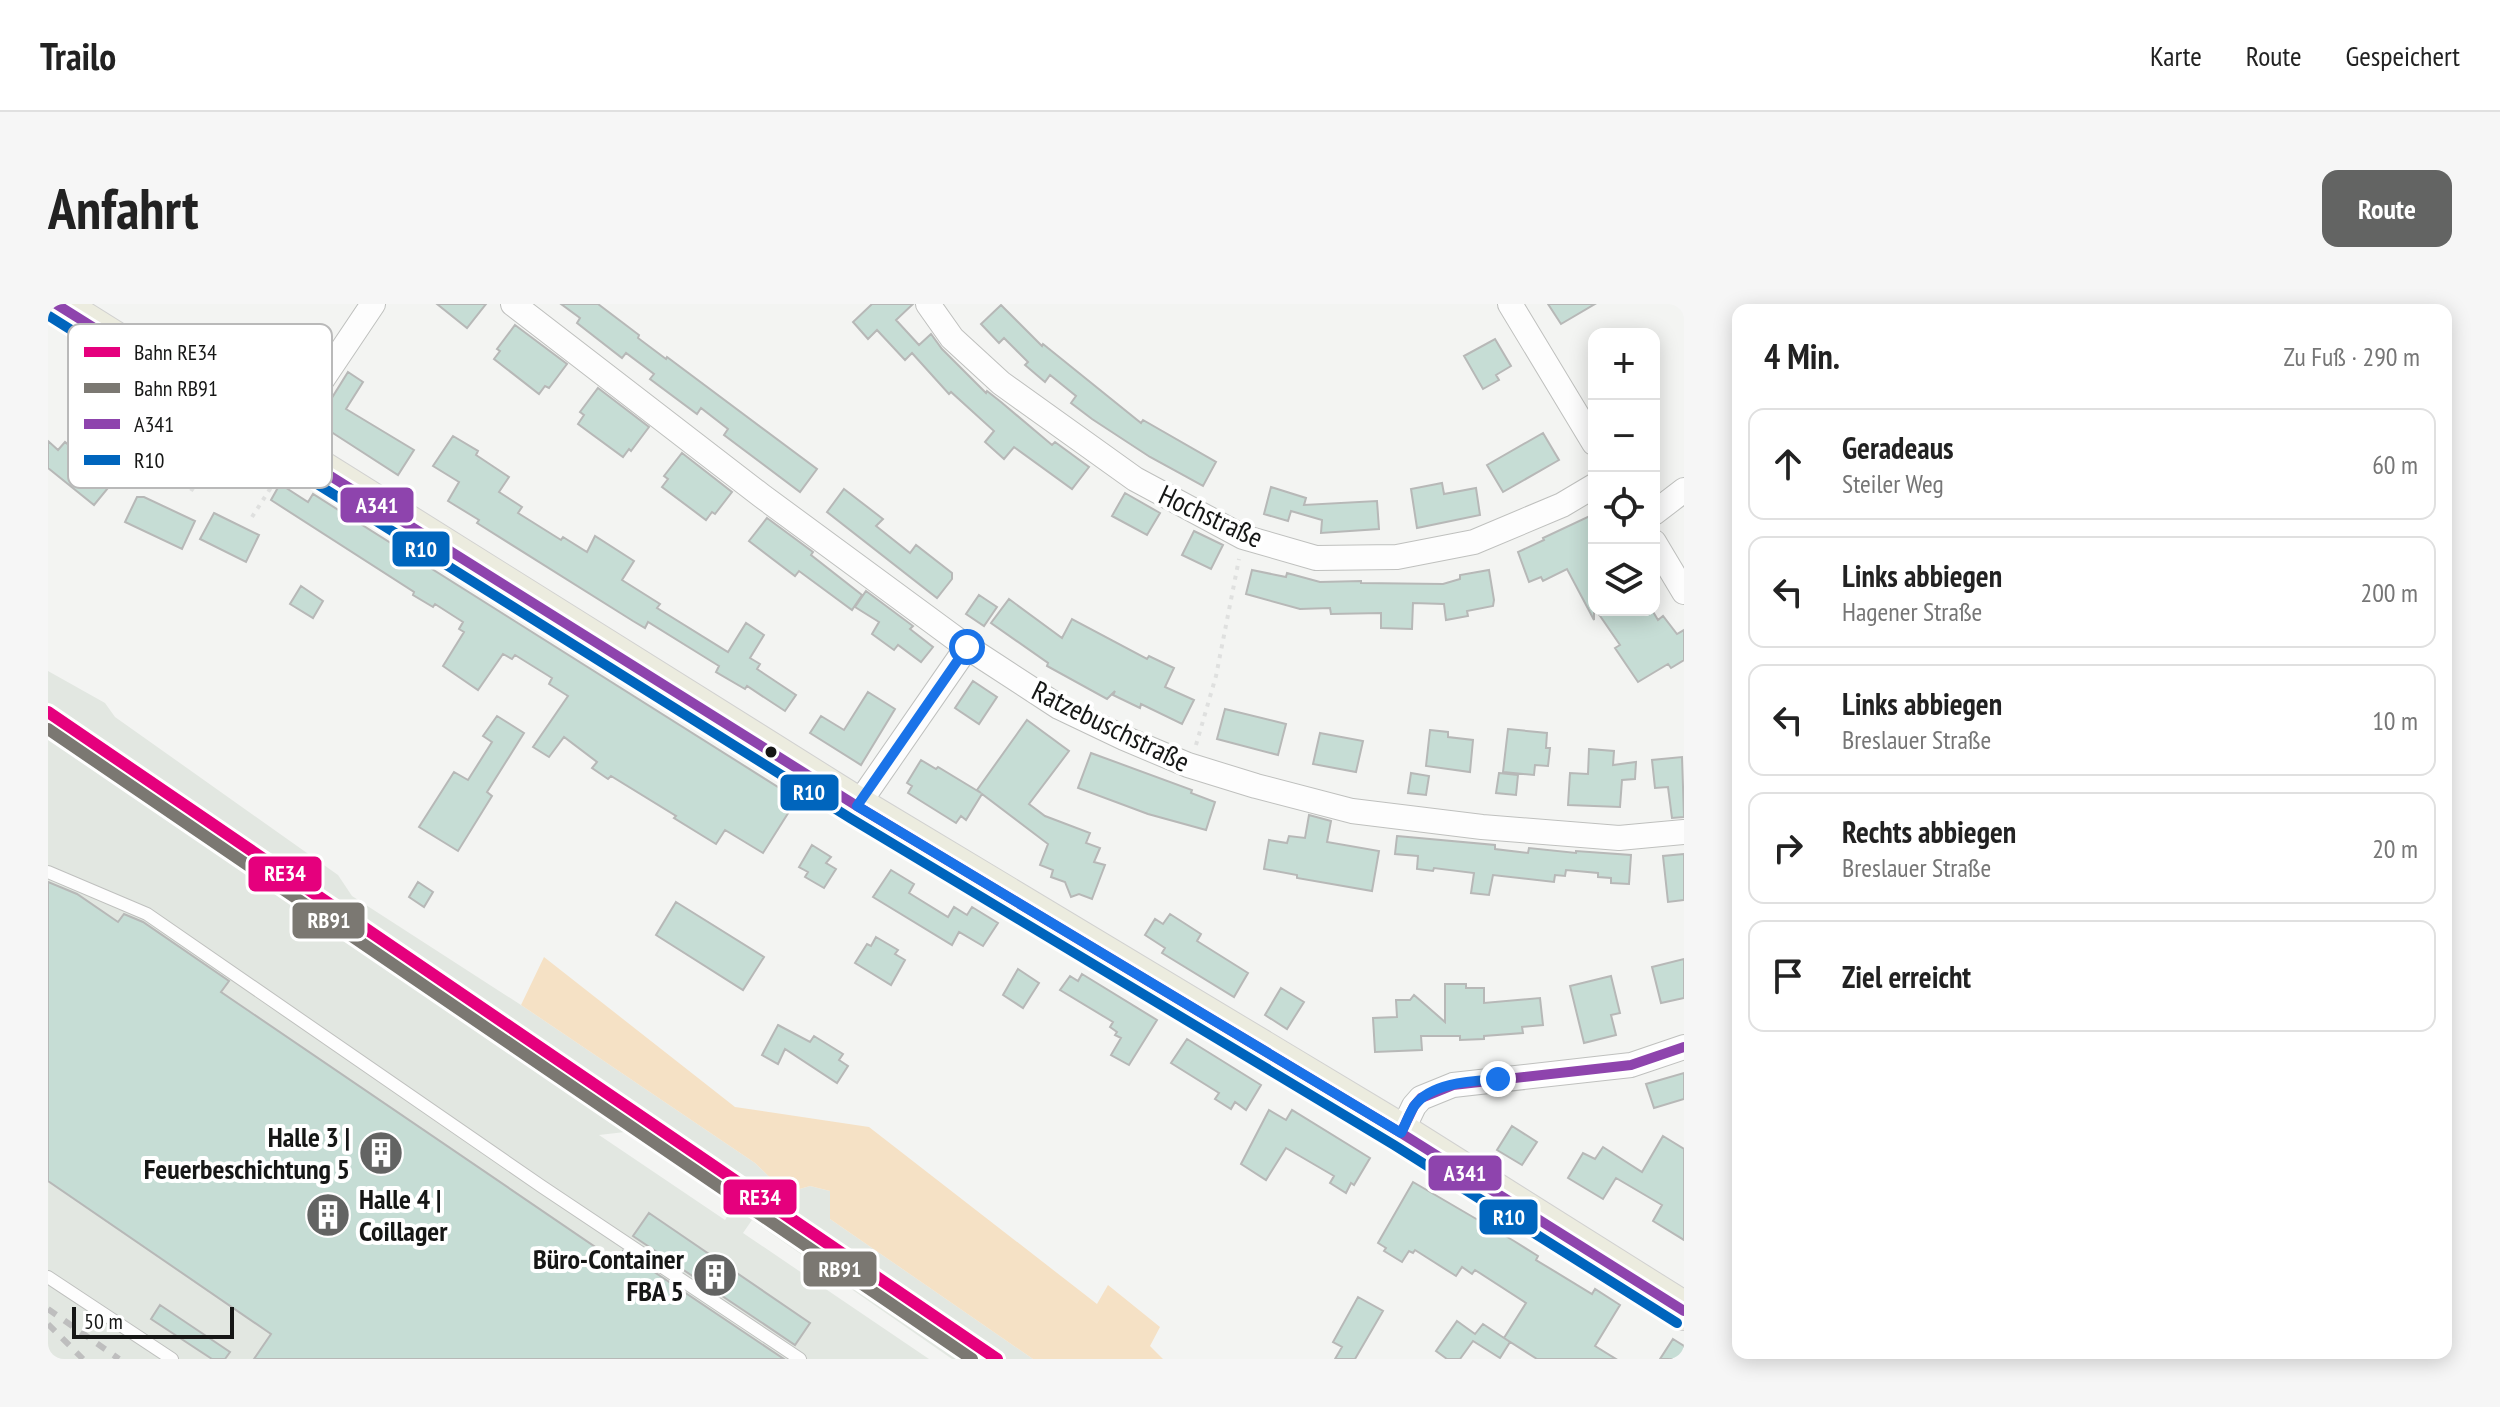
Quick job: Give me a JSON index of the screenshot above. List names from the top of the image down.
{
  "streets": {
    "street": ["Hochstraße", "Ratzebuschstraße"]
  },
  "places": {
    "building": ["Halle 3 | Feuerbeschichtung 5", "Halle 4 | Coillager", "Büro-Container FBA 5"]
  },
  "lines": [
    "transit line A341",
    "transit line R10",
    "rail line RE34",
    "rail line RB91"
  ],
  "legend": [
    "Bahn RE34",
    "Bahn RB91",
    "A341",
    "R10"
  ],
  "scale_bar": "50 m",
  "page": {
    "header": "Trailo",
    "nav": ["Karte", "Route", "Gespeichert"],
    "buttons": "Route",
    "title": "Anfahrt",
    "heading": ["4 Min.", "Zu Fuß · 290 m"],
    "map_buttons": ["+", "−"],
    "list": [
      ["Geradeaus", "Steiler Weg", "60 m"],
      ["Links abbiegen", "Hagener Straße", "200 m"],
      ["Links abbiegen", "Breslauer Straße", "10 m"],
      ["Rechts abbiegen", "Breslauer Straße", "20 m"],
      "Ziel erreicht"
    ],
    "scale": "50 m"
  }
}
